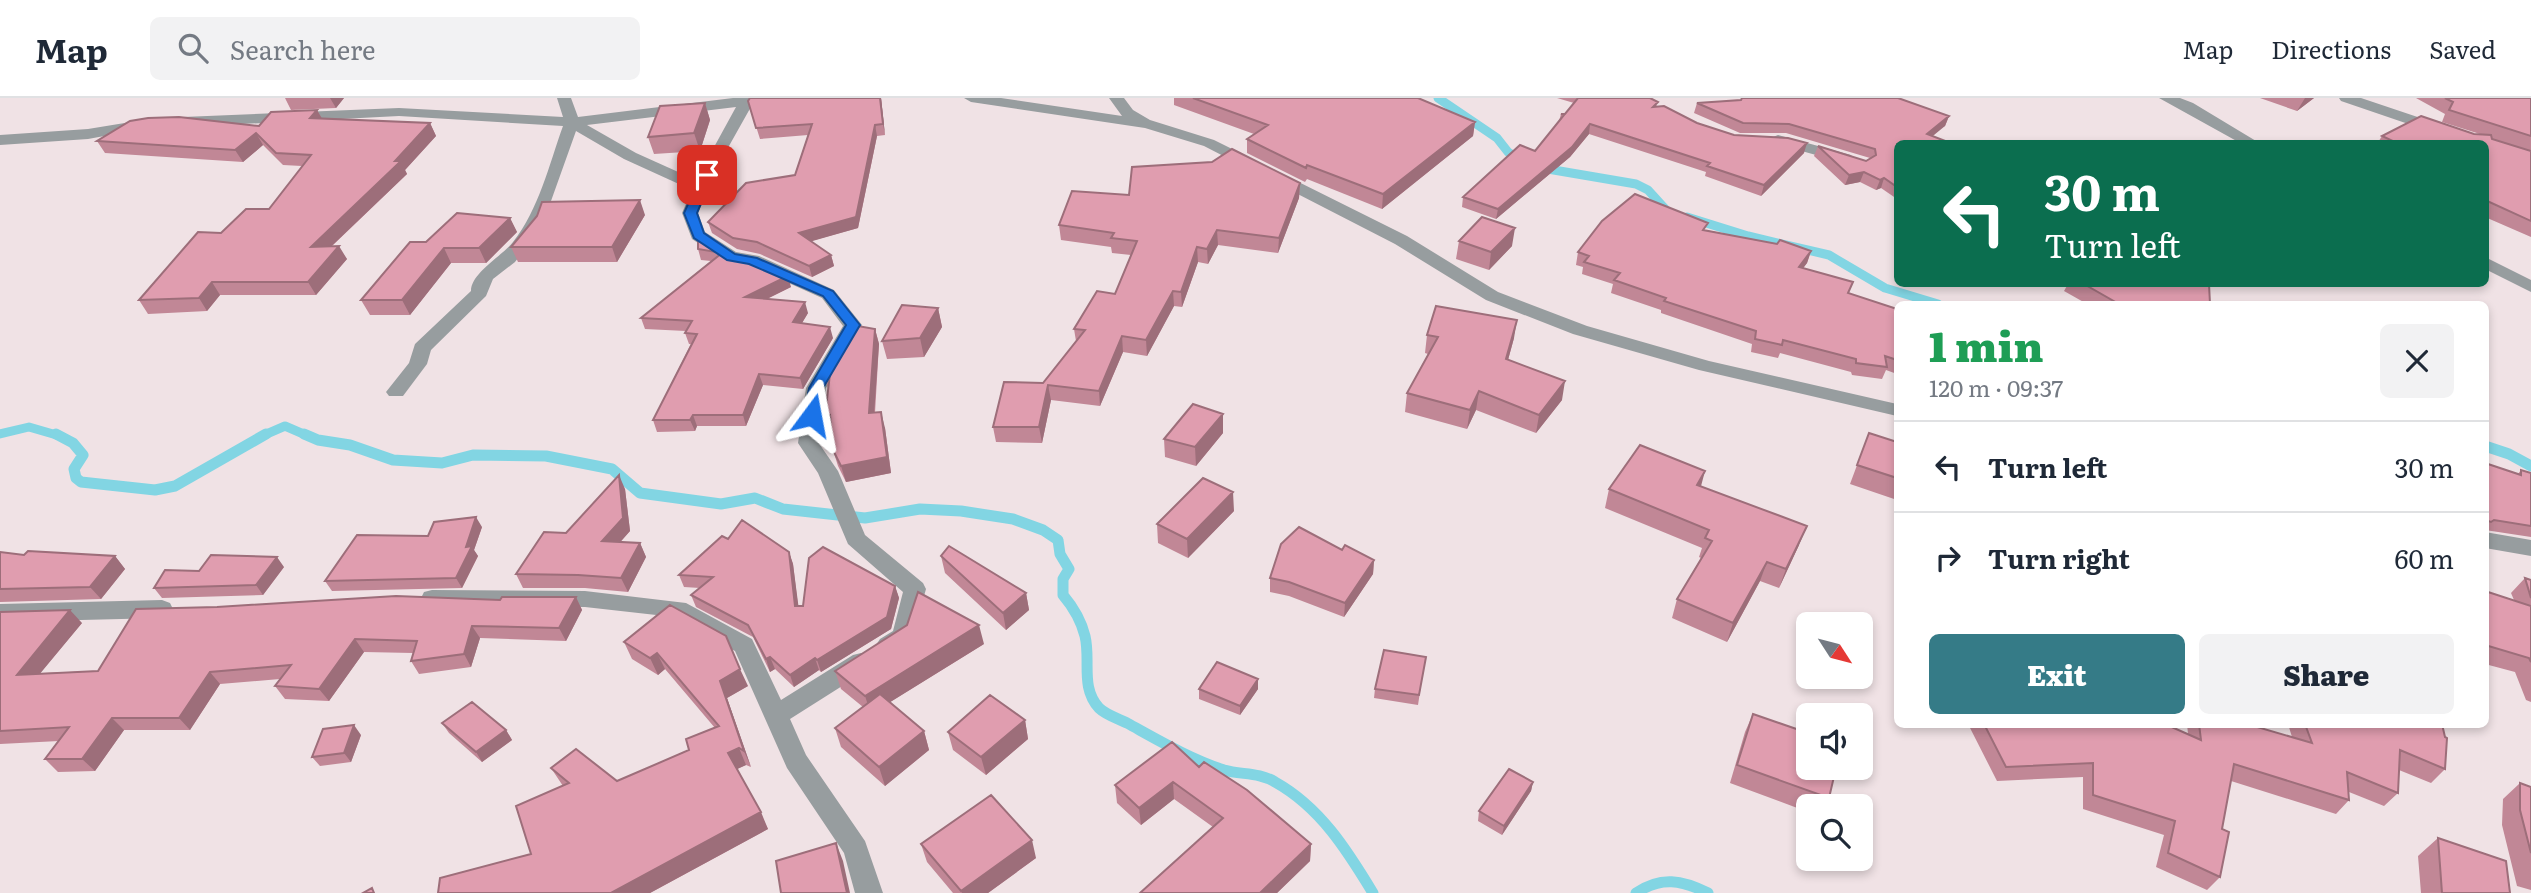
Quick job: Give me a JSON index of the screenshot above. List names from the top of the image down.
{
  "north": "bottom right",
  "page": {
    "header": "Map",
    "search": "Search here",
    "nav": ["Map", "Directions", "Saved"],
    "turn": ["30 m", "Turn left"],
    "heading": ["1 min", "120 m · 09:37"],
    "list": [
      {
        "name": "Turn left",
        "value": "30 m"
      },
      {
        "name": "Turn right",
        "value": "60 m"
      }
    ],
    "buttons": ["Exit", "Share"]
  }
}
